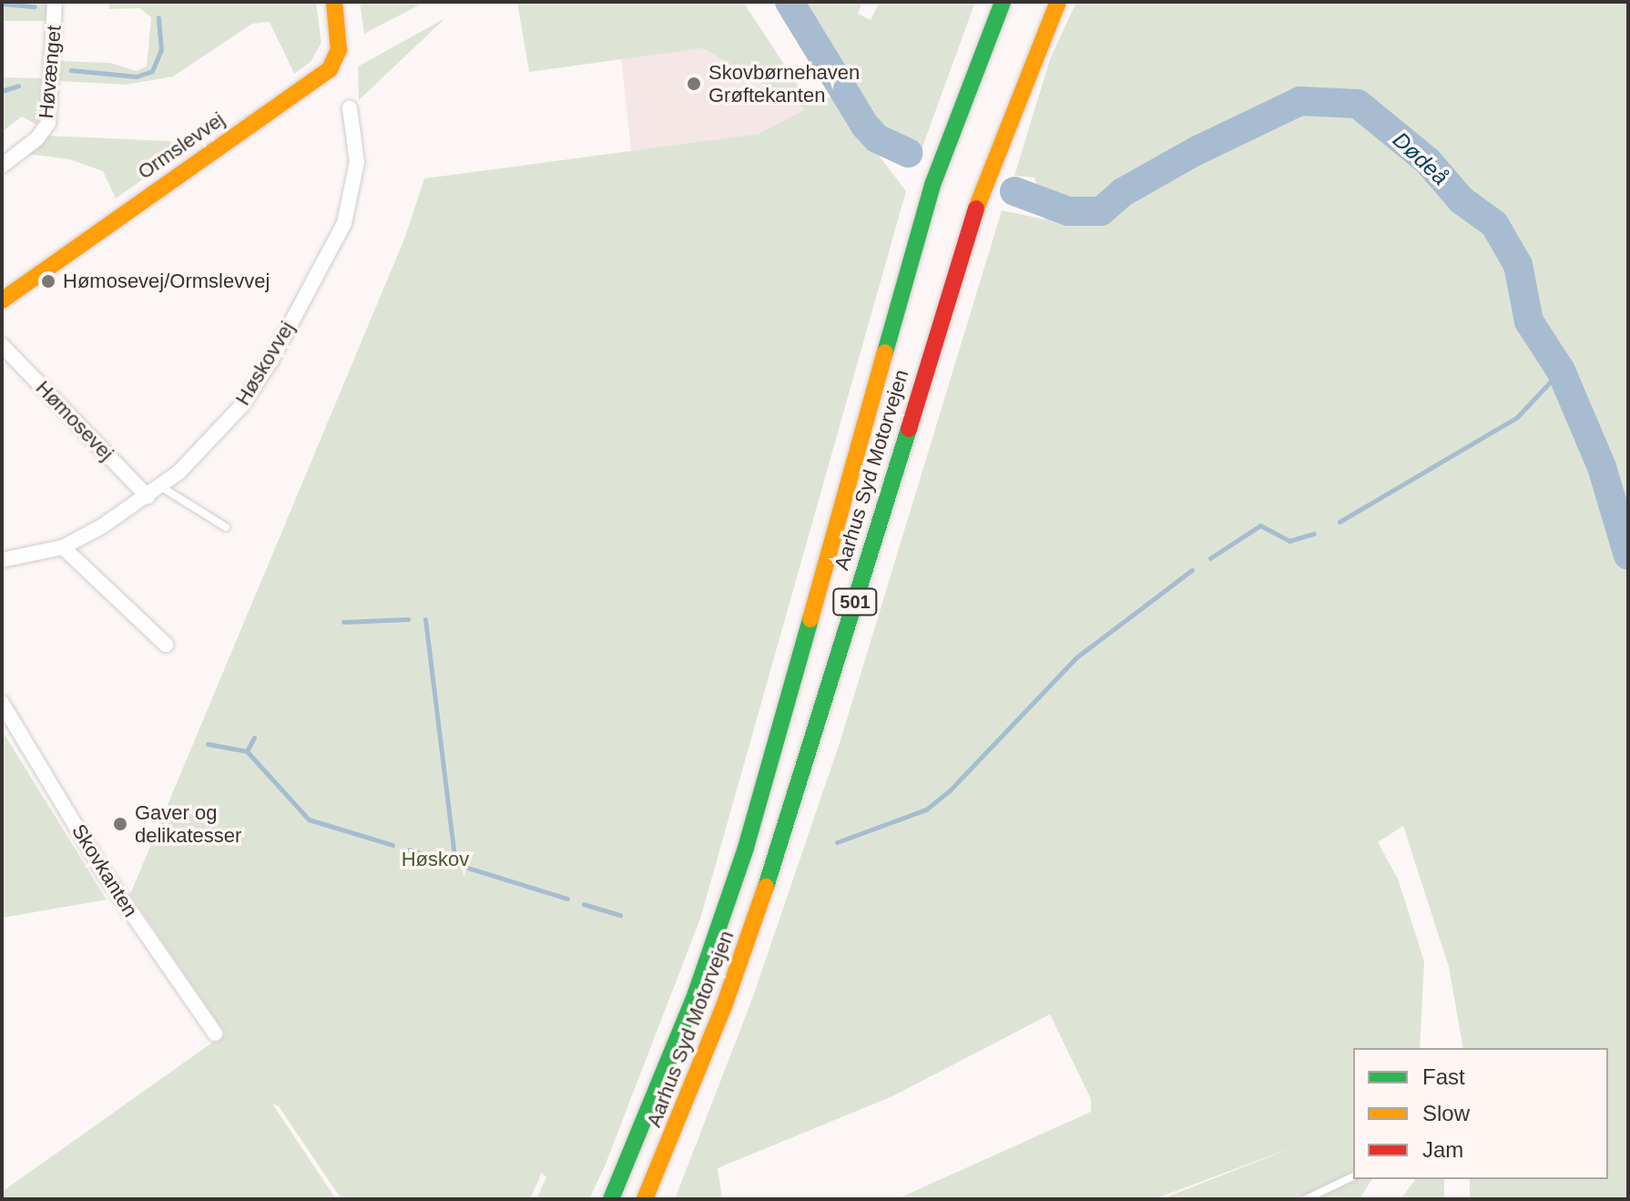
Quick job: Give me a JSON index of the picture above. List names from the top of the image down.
{
  "streets": {
    "main road": ["Ormslevvej", "Aarhus Syd Motorvejen", "501"],
    "street": [
      "Høvænget",
      "Høskovvej",
      "Hømosevej",
      "Skovkanten"
    ]
  },
  "crossings": [
    ["Høskovvej", "Hømosevej"]
  ],
  "water": ["Dødeå"],
  "parks": ["Høskov"],
  "places": ["Skovbørnehaven Grøftekanten", "Hømosevej/Ormslevvej", "Gaver og delikatesser"],
  "legend": ["Fast", "Slow", "Jam"]
}
